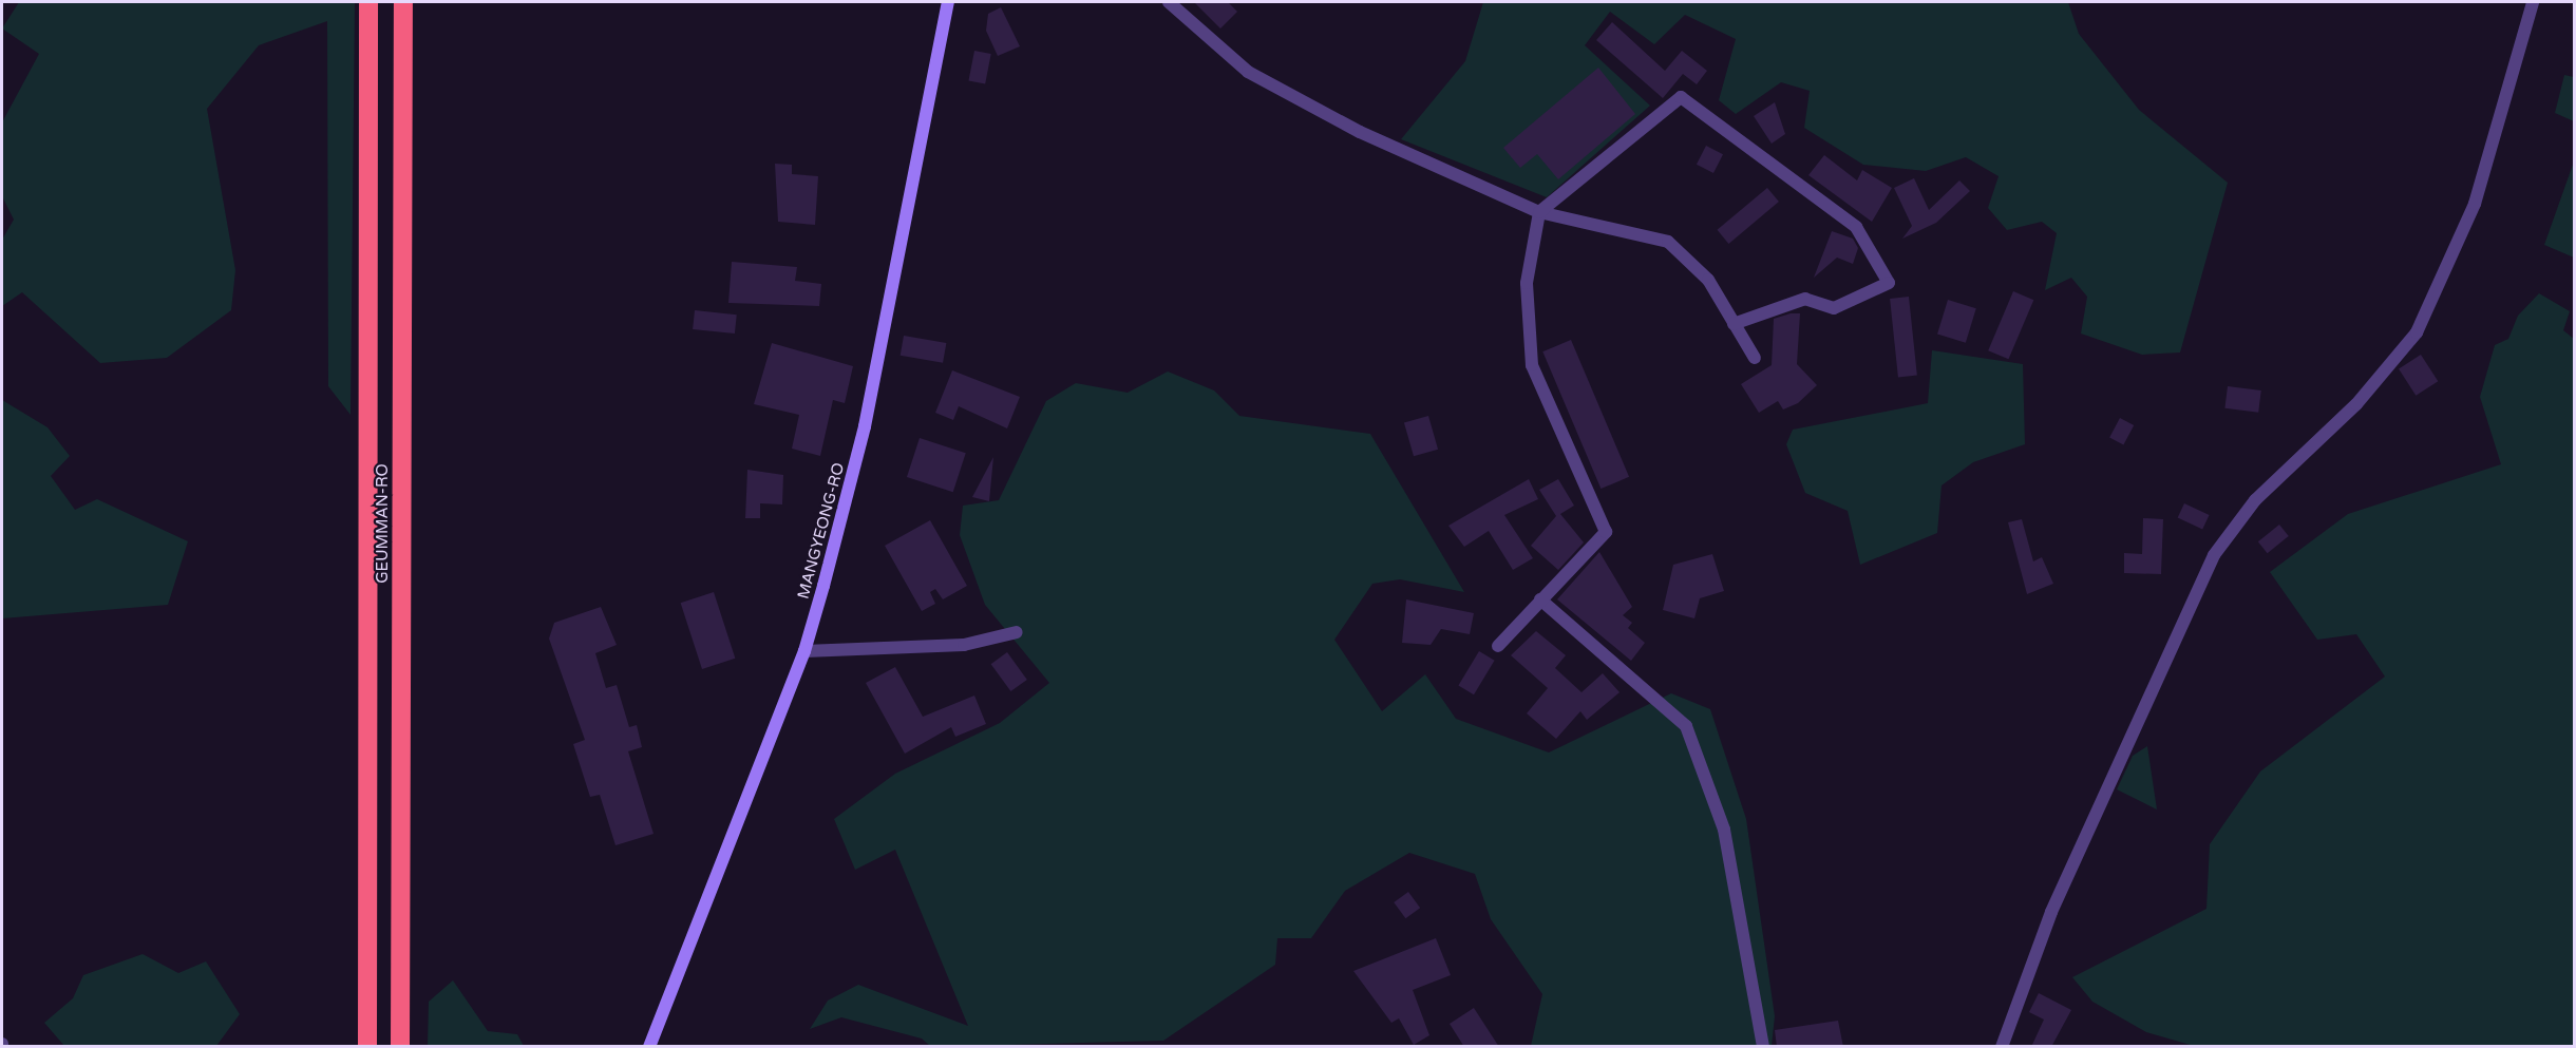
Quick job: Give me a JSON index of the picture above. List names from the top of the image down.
{
  "streets": {
    "highway": ["GEUMMAN-RO"],
    "street": ["MANGYEONG-RO"]
  }
}
